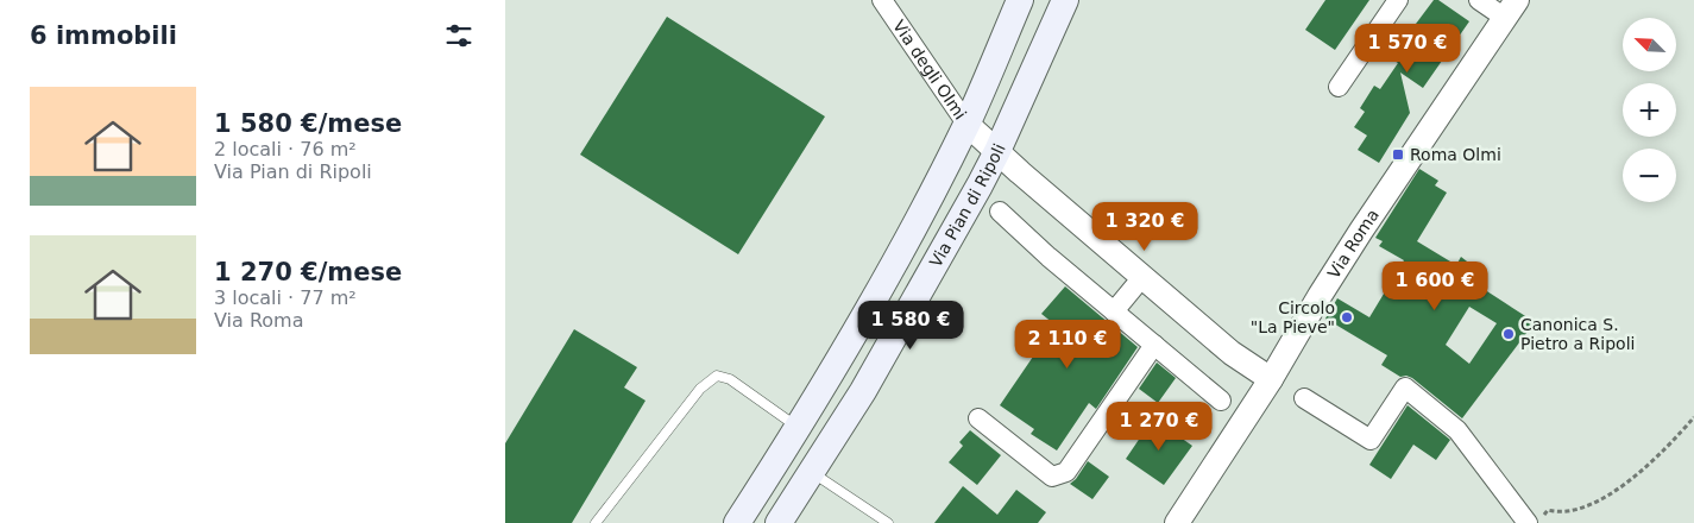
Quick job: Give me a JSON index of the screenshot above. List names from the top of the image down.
{
  "streets": {
    "main road": ["Via Pian di Ripoli"],
    "street": ["Via degli Olmi", "Via Roma"]
  },
  "crossings": [
    ["Via degli Olmi", "Via Pian di Ripoli"],
    ["Via degli Olmi", "Via Roma"]
  ],
  "places": {
    "transit": ["Roma Olmi"],
    "other": ["Circolo \"La Pieve\"", "Canonica S. Pietro a Ripoli"]
  },
  "north": "top left",
  "page": {
    "heading": "6 immobili",
    "map_buttons": ["+", "−"],
    "price": [
      "1 570 €",
      "1 320 €",
      "1 600 €",
      "1 580 €",
      "2 110 €",
      "1 270 €"
    ],
    "list": [
      {
        "name": "1 580 €/mese",
        "note": "2 locali · 76 m² · Via Pian di Ripoli"
      },
      {
        "name": "1 270 €/mese",
        "note": "3 locali · 77 m² · Via Roma"
      }
    ]
  }
}
